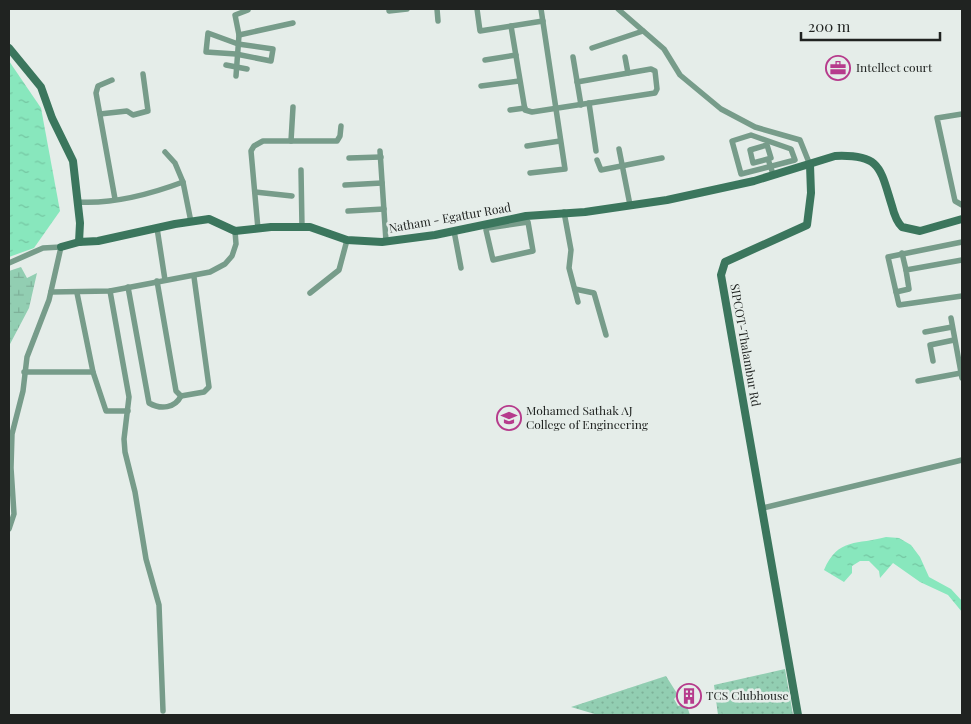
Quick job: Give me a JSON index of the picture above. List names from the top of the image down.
{
  "streets": {
    "street": ["Natham - Egattur Road", "SIPCOT-Thalambur Rd"]
  },
  "crossings": [
    ["Natham - Egattur Road", "SIPCOT-Thalambur Rd"]
  ],
  "places": {
    "office": ["Intellect court"],
    "school or university": ["Mohamed Sathak AJ College of Engineering"],
    "building": ["TCS Clubhouse"]
  },
  "scale_bar": "200 m"
}
